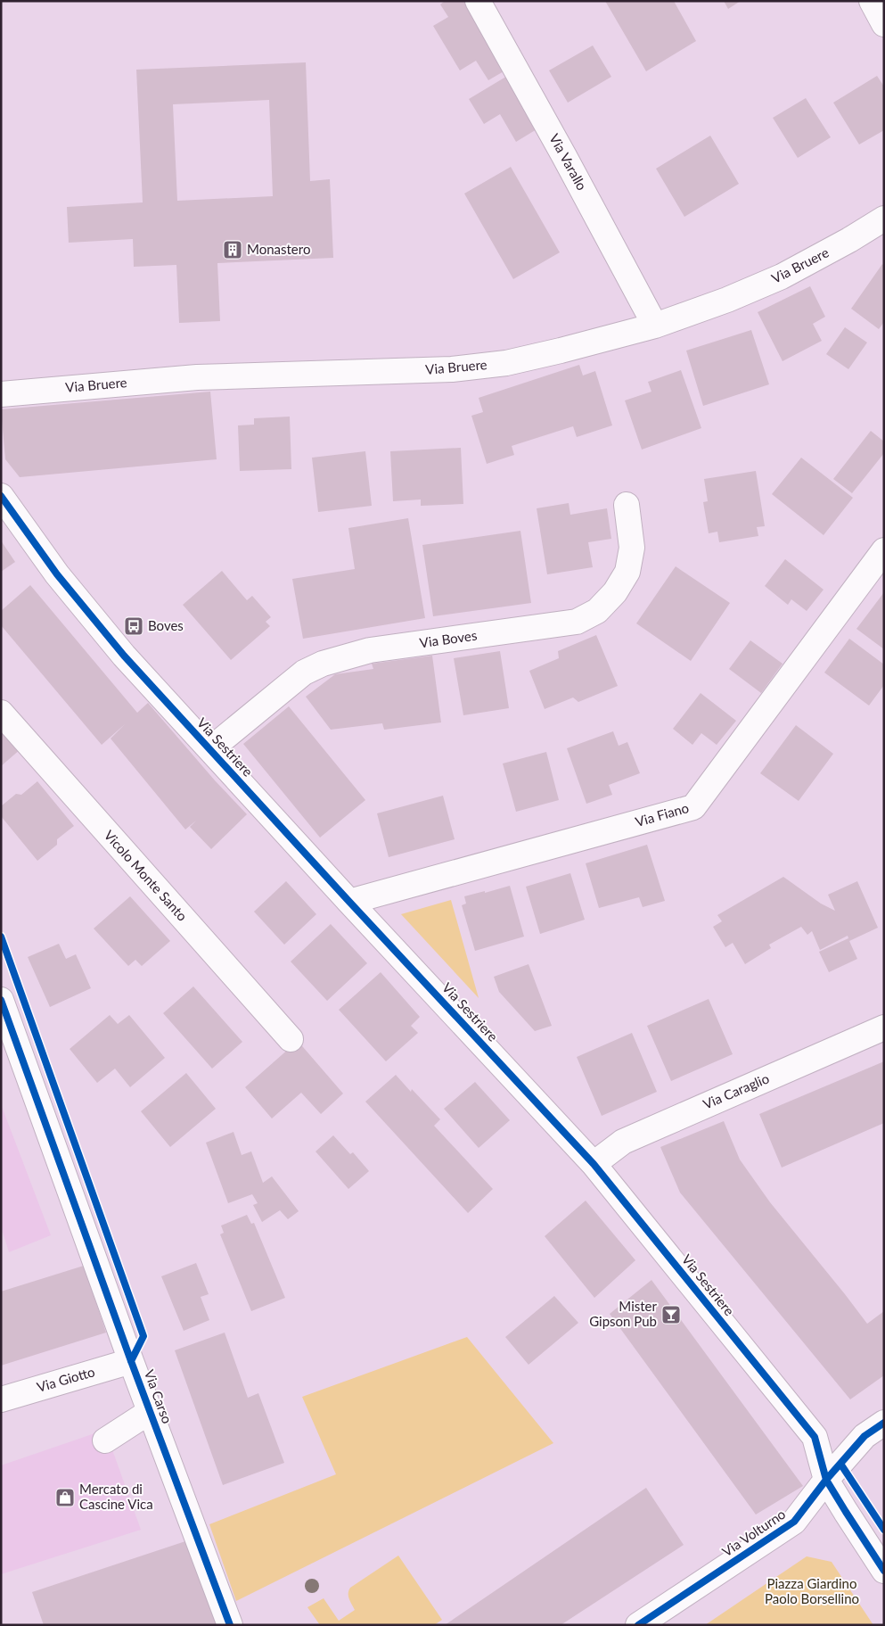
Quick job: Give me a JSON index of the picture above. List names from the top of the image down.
{
  "streets": {
    "street": [
      "Via Varallo",
      "Via Bruere",
      "Via Boves",
      "Via Sestriere",
      "Via Fiano",
      "Vicolo Monte Santo",
      "Via Caraglio",
      "Via Giotto",
      "Via Carso",
      "Via Volturno"
    ]
  },
  "crossings": [
    ["Via Varallo", "Via Bruere"],
    ["Via Boves", "Via Sestriere"],
    ["Via Sestriere", "Via Fiano"],
    ["Via Sestriere", "Via Caraglio"],
    ["Via Sestriere", "Via Volturno"],
    ["Via Giotto", "Via Carso"]
  ],
  "parks": ["Piazza Giardino Paolo Borsellino"],
  "places": {
    "building": ["Monastero"],
    "bus stop": ["Boves"],
    "bar": ["Mister Gipson Pub"],
    "shop": ["Mercato di Cascine Vica"]
  }
}
